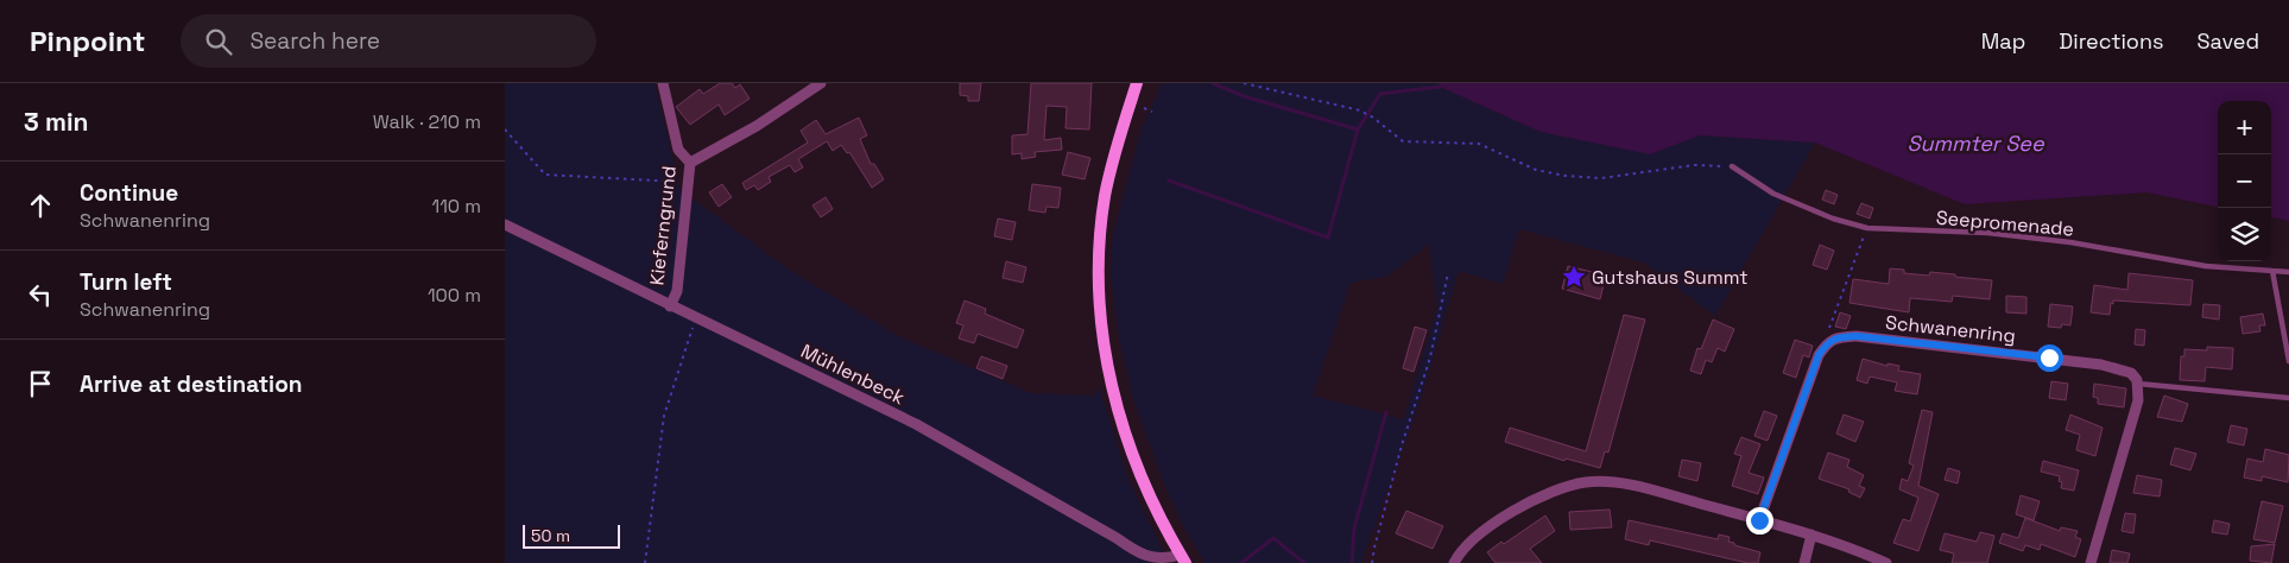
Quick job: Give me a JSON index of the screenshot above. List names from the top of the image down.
{
  "streets": {
    "street": ["Kieferngrund", "Schwanenring", "Mühlenbeck"],
    "lane": ["Seepromenade"]
  },
  "crossings": [
    ["Kieferngrund", "Mühlenbeck"]
  ],
  "water": ["Summter See"],
  "places": {
    "place": ["Gutshaus Summt"]
  },
  "scale_bar": "50 m",
  "page": {
    "header": "Pinpoint",
    "search": "Search here",
    "nav": ["Map", "Directions", "Saved"],
    "heading": ["3 min", "Walk · 210 m"],
    "map_buttons": ["+", "−"],
    "list": [
      ["Continue", "Schwanenring", "110 m"],
      ["Turn left", "Schwanenring", "100 m"],
      "Arrive at destination"
    ],
    "scale": "50 m"
  }
}
